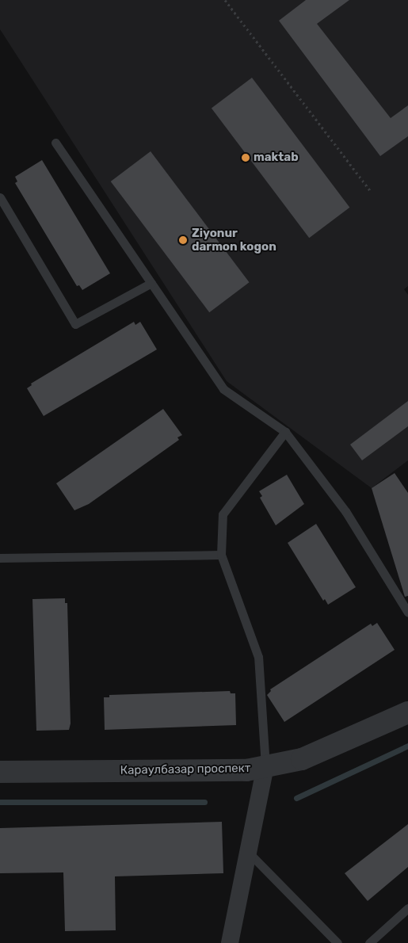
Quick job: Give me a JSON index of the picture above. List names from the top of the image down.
{
  "streets": {
    "street": ["Караулбазар проспект"]
  },
  "places": ["maktab", "Ziyonur darmon kogon"]
}
